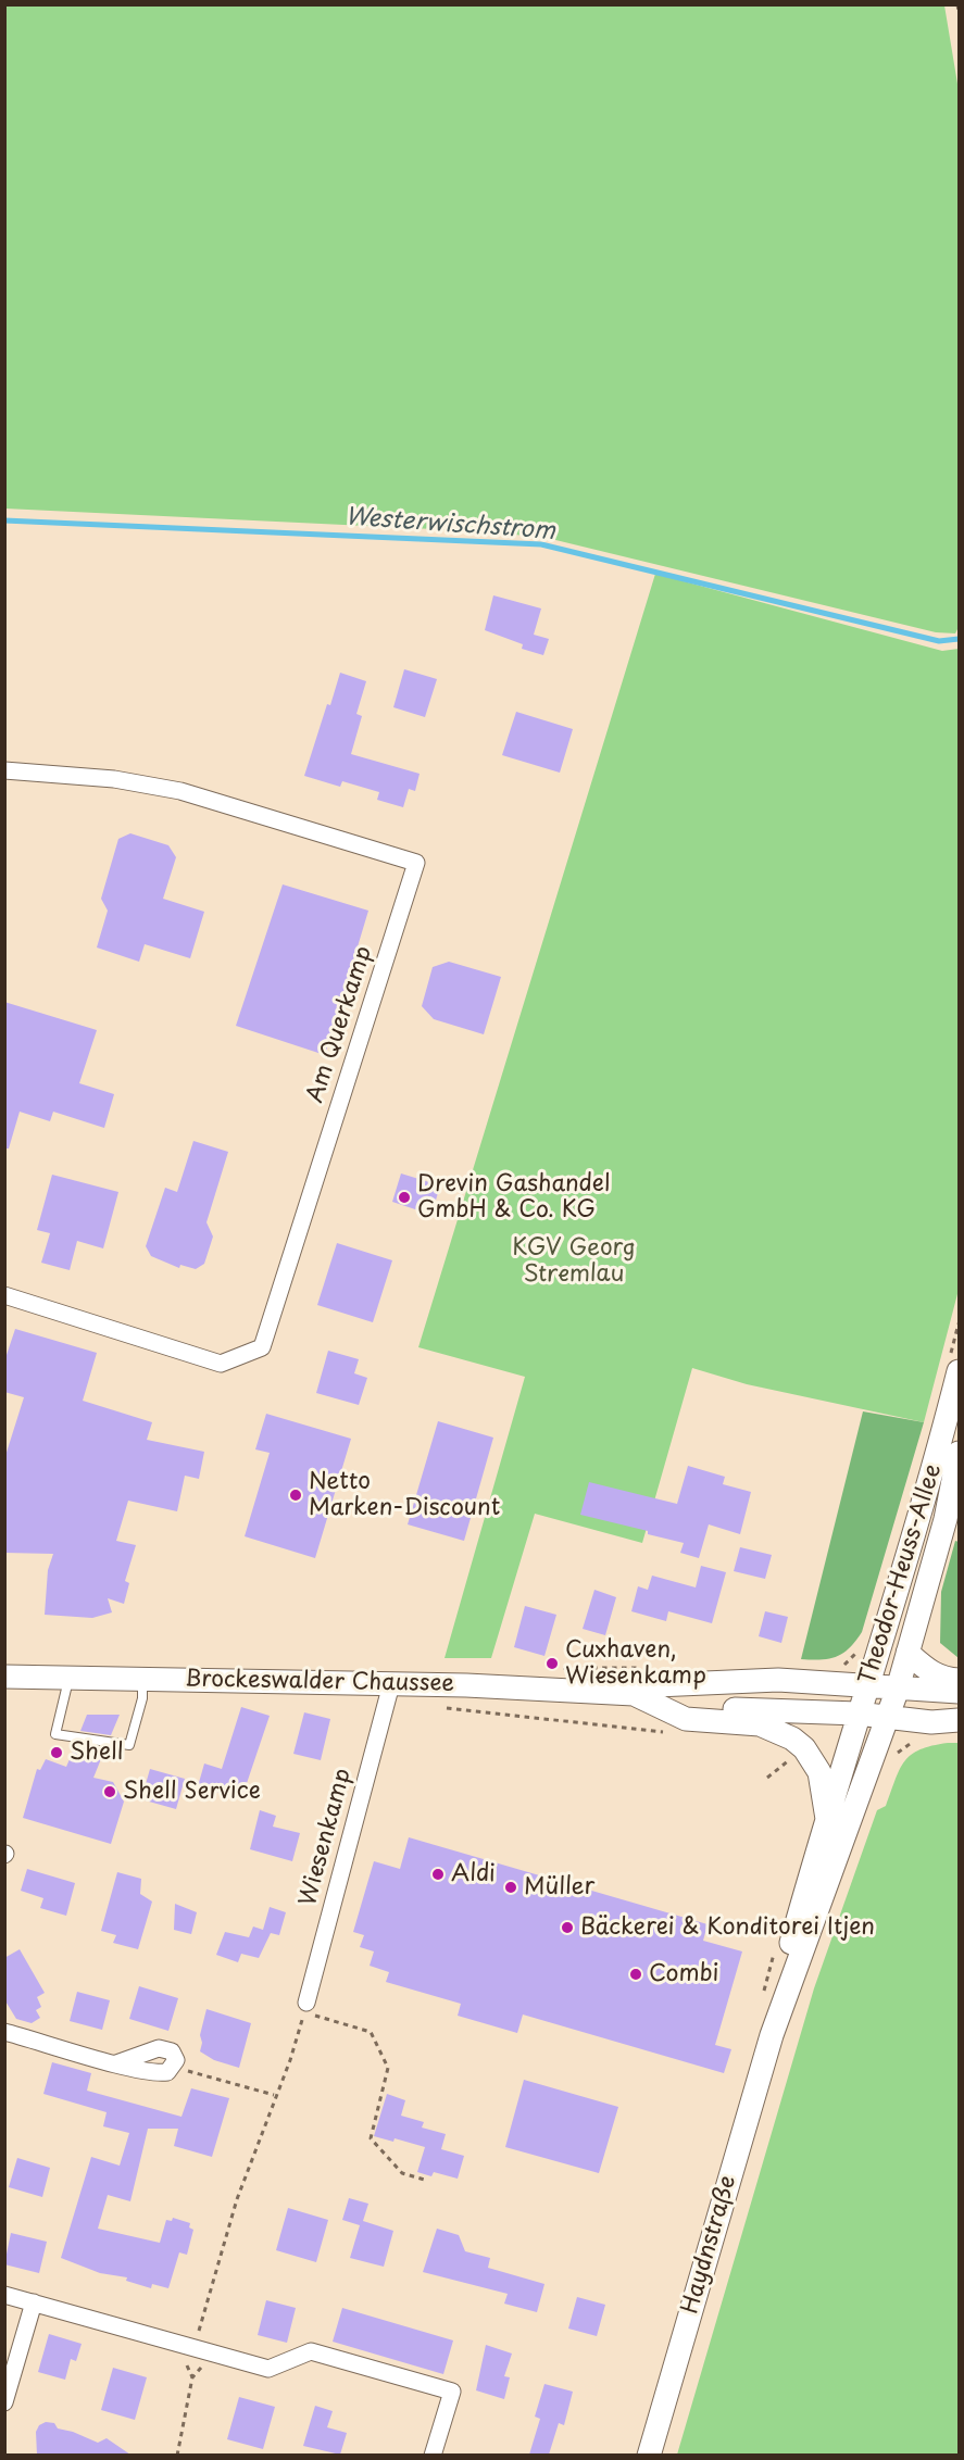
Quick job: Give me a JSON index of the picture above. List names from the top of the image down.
{
  "streets": {
    "street": [
      "Am Querkamp",
      "Theodor-Heuss-Allee",
      "Brockeswalder Chaussee",
      "Wiesenkamp",
      "Haydnstraße"
    ]
  },
  "crossings": [
    ["Theodor-Heuss-Allee", "Brockeswalder Chaussee"],
    ["Theodor-Heuss-Allee", "Haydnstraße"],
    ["Brockeswalder Chaussee", "Wiesenkamp"],
    ["Brockeswalder Chaussee", "Haydnstraße"]
  ],
  "water": ["Westerwischstrom"],
  "parks": ["KGV Georg Stremlau"],
  "places": [
    "Drevin Gashandel GmbH & Co. KG",
    "Netto Marken-Discount",
    "Cuxhaven, Wiesenkamp",
    "Shell",
    "Shell Service",
    "Aldi",
    "Müller",
    "Bäckerei & Konditorei Itjen",
    "Combi"
  ]
}
